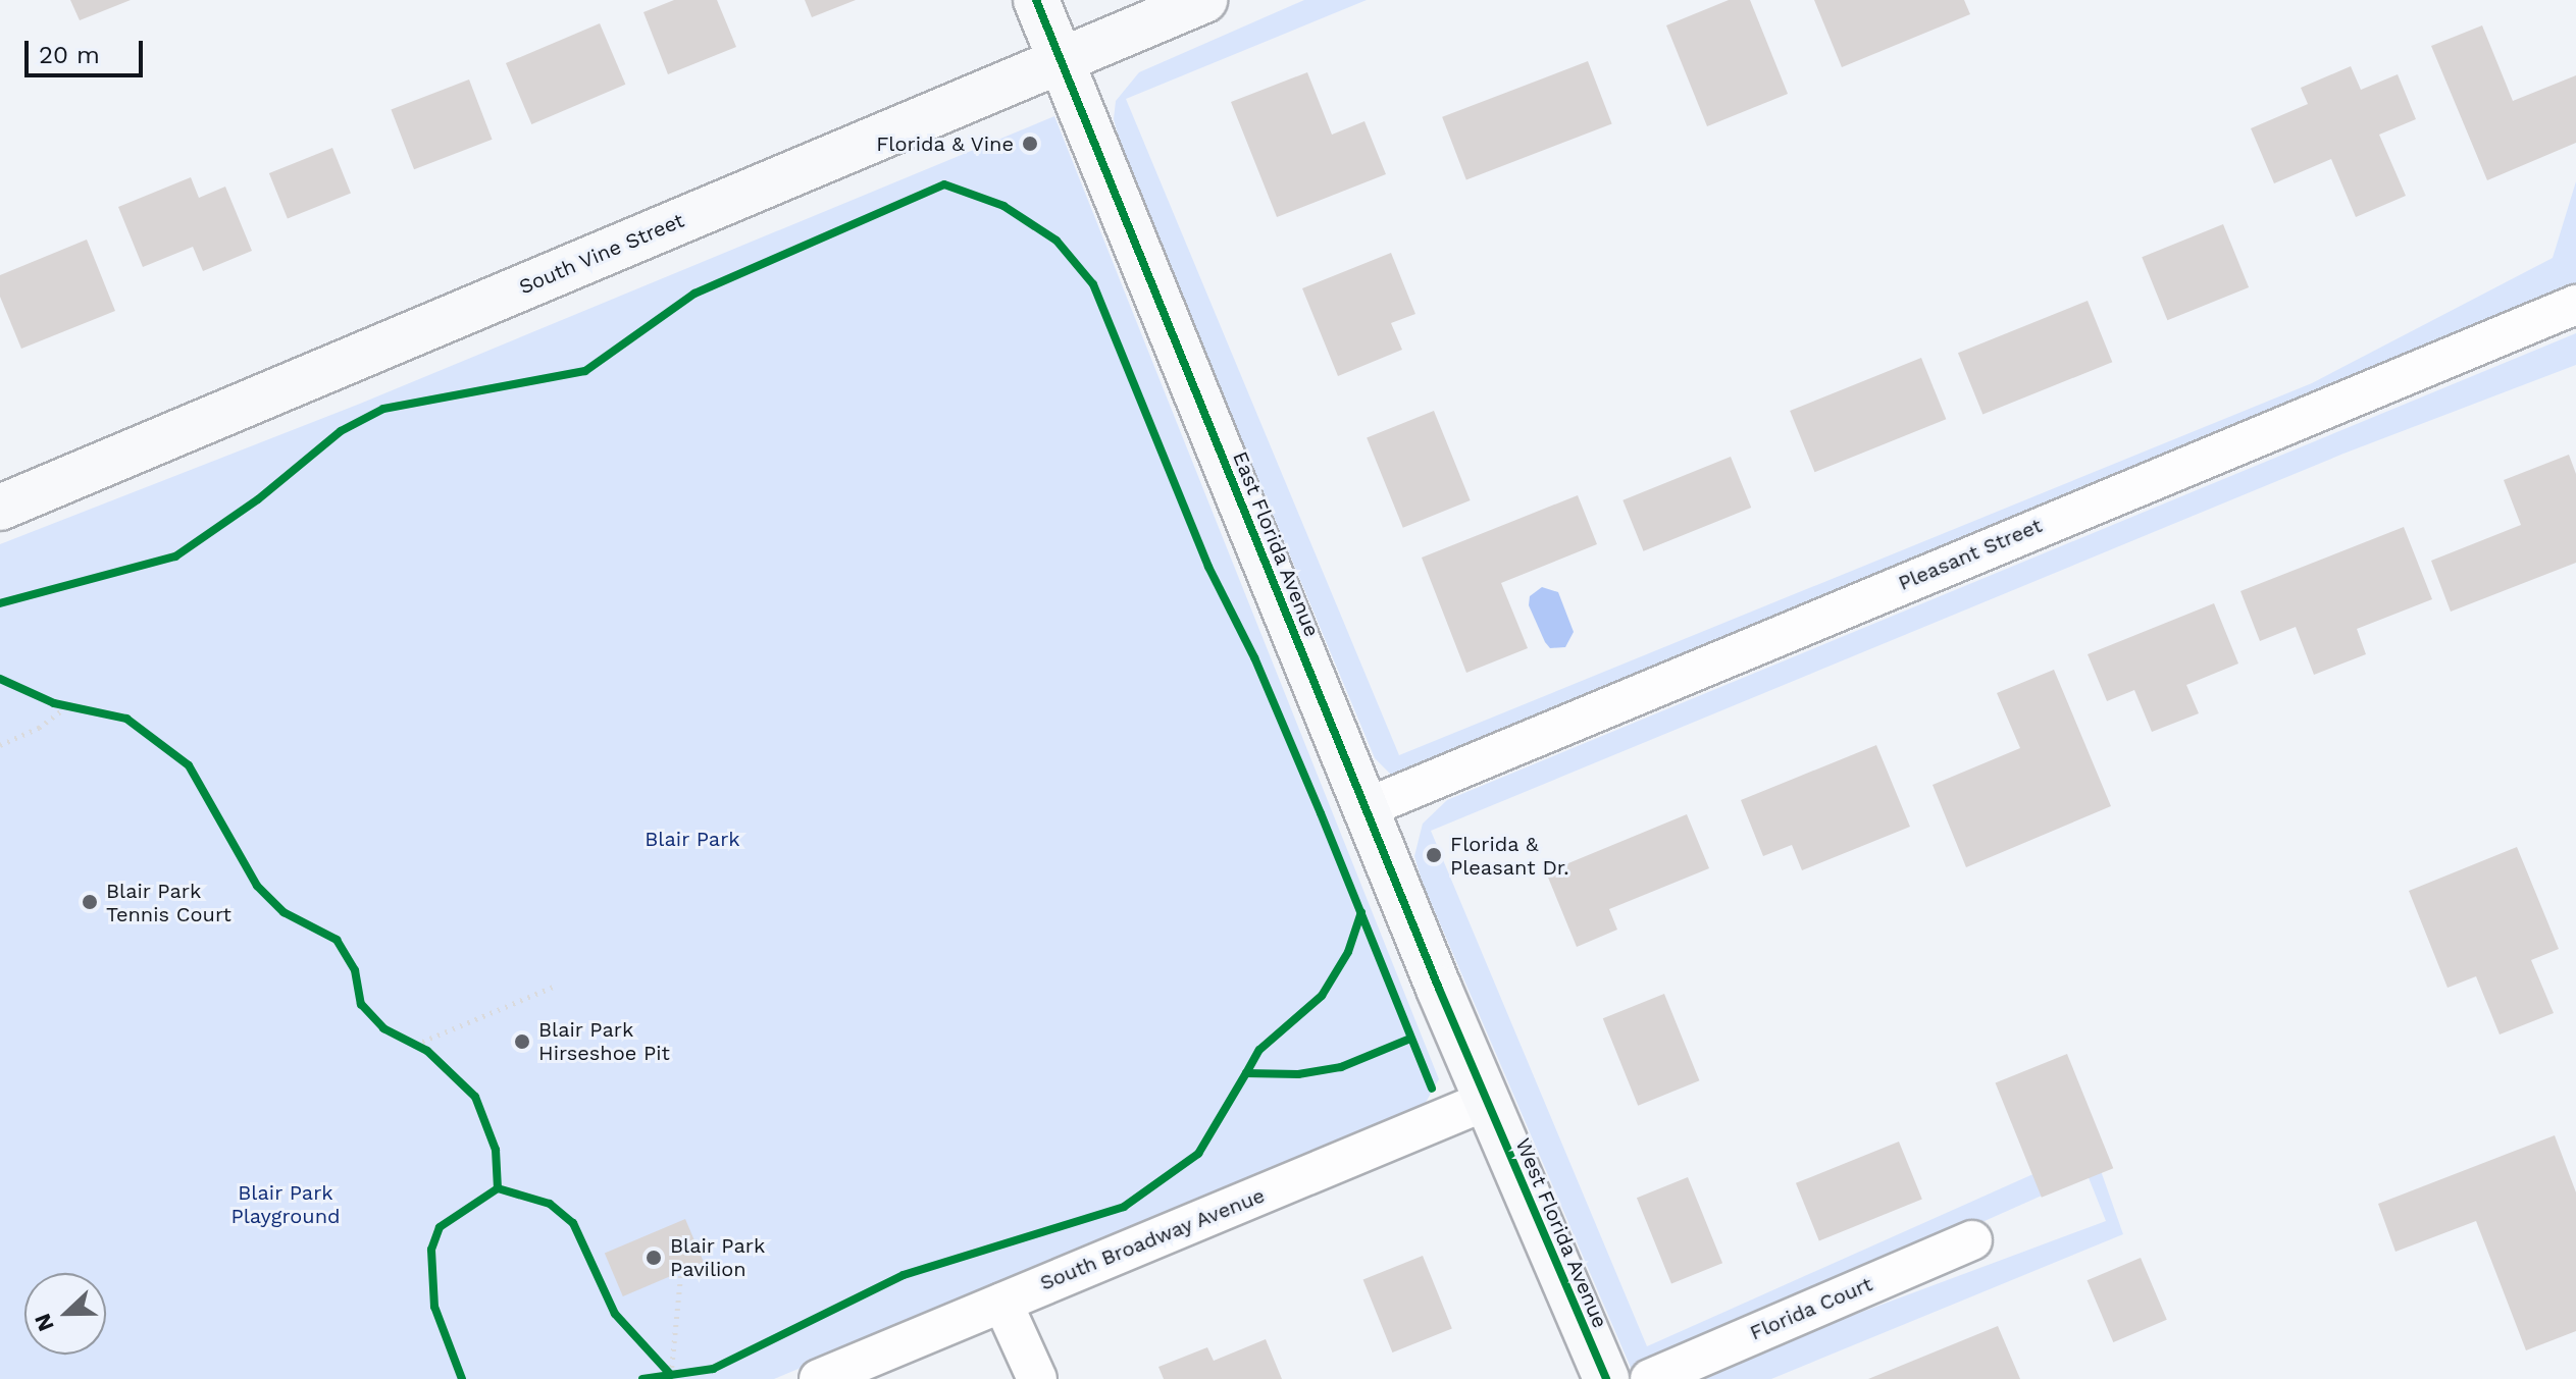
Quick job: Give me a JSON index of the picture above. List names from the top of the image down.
{
  "streets": {
    "main road": ["South Vine Street", "East Florida Avenue", "West Florida Avenue"],
    "street": ["Pleasant Street", "South Broadway Avenue", "Florida Court"]
  },
  "crossings": [
    ["South Vine Street", "East Florida Avenue"],
    ["East Florida Avenue", "Pleasant Street"],
    ["East Florida Avenue", "West Florida Avenue"],
    ["East Florida Avenue", "South Broadway Avenue"],
    ["West Florida Avenue", "South Broadway Avenue"]
  ],
  "parks": ["Blair Park", "Blair Park Playground"],
  "places": [
    "Florida & Vine",
    "Florida & Pleasant Dr.",
    "Blair Park Tennis Court",
    "Blair Park Hirseshoe Pit",
    "Blair Park Pavilion"
  ],
  "scale_bar": "20 m",
  "north": "left"
}
